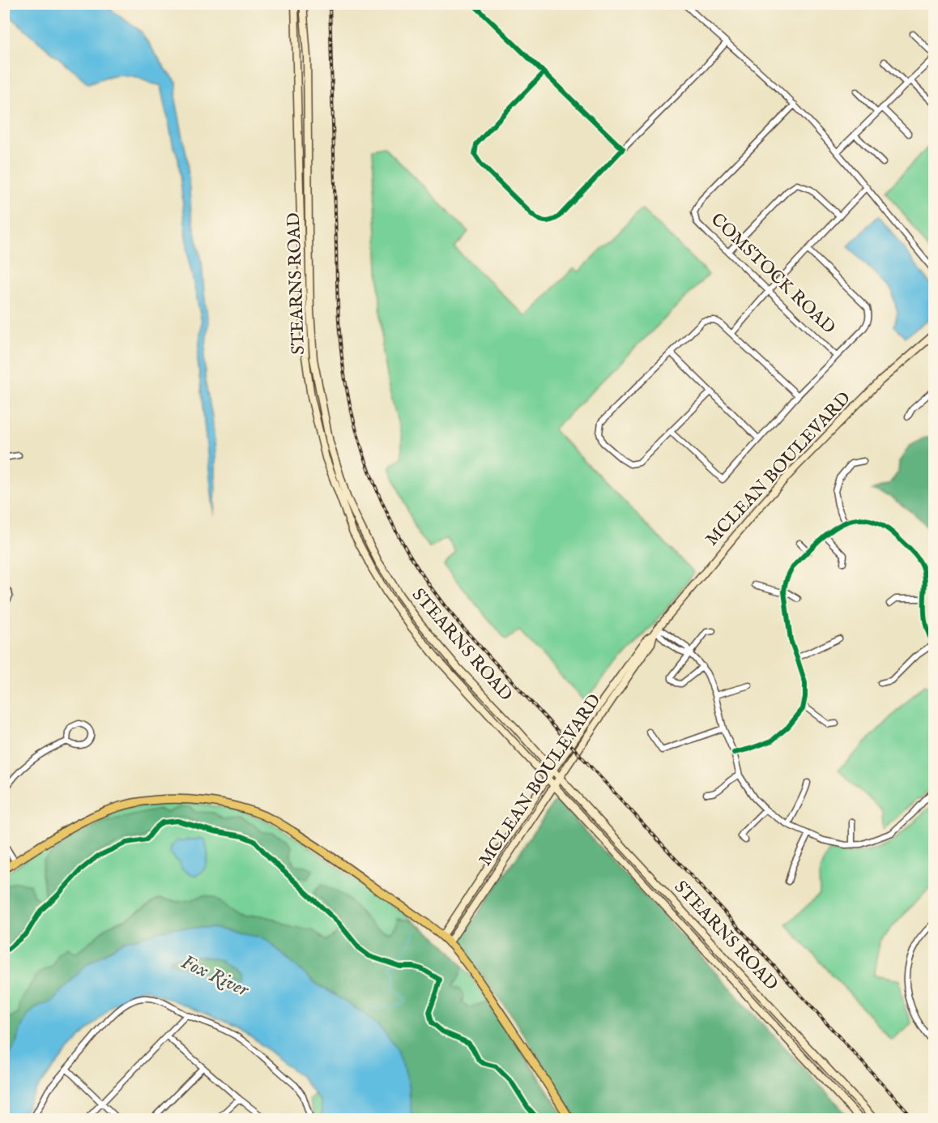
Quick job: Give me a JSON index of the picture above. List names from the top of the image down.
{
  "streets": {
    "main road": ["STEARNS ROAD", "MCLEAN BOULEVARD"],
    "street": ["COMSTOCK ROAD"]
  },
  "crossings": [
    ["STEARNS ROAD", "MCLEAN BOULEVARD"]
  ],
  "water": ["Fox River"]
}
